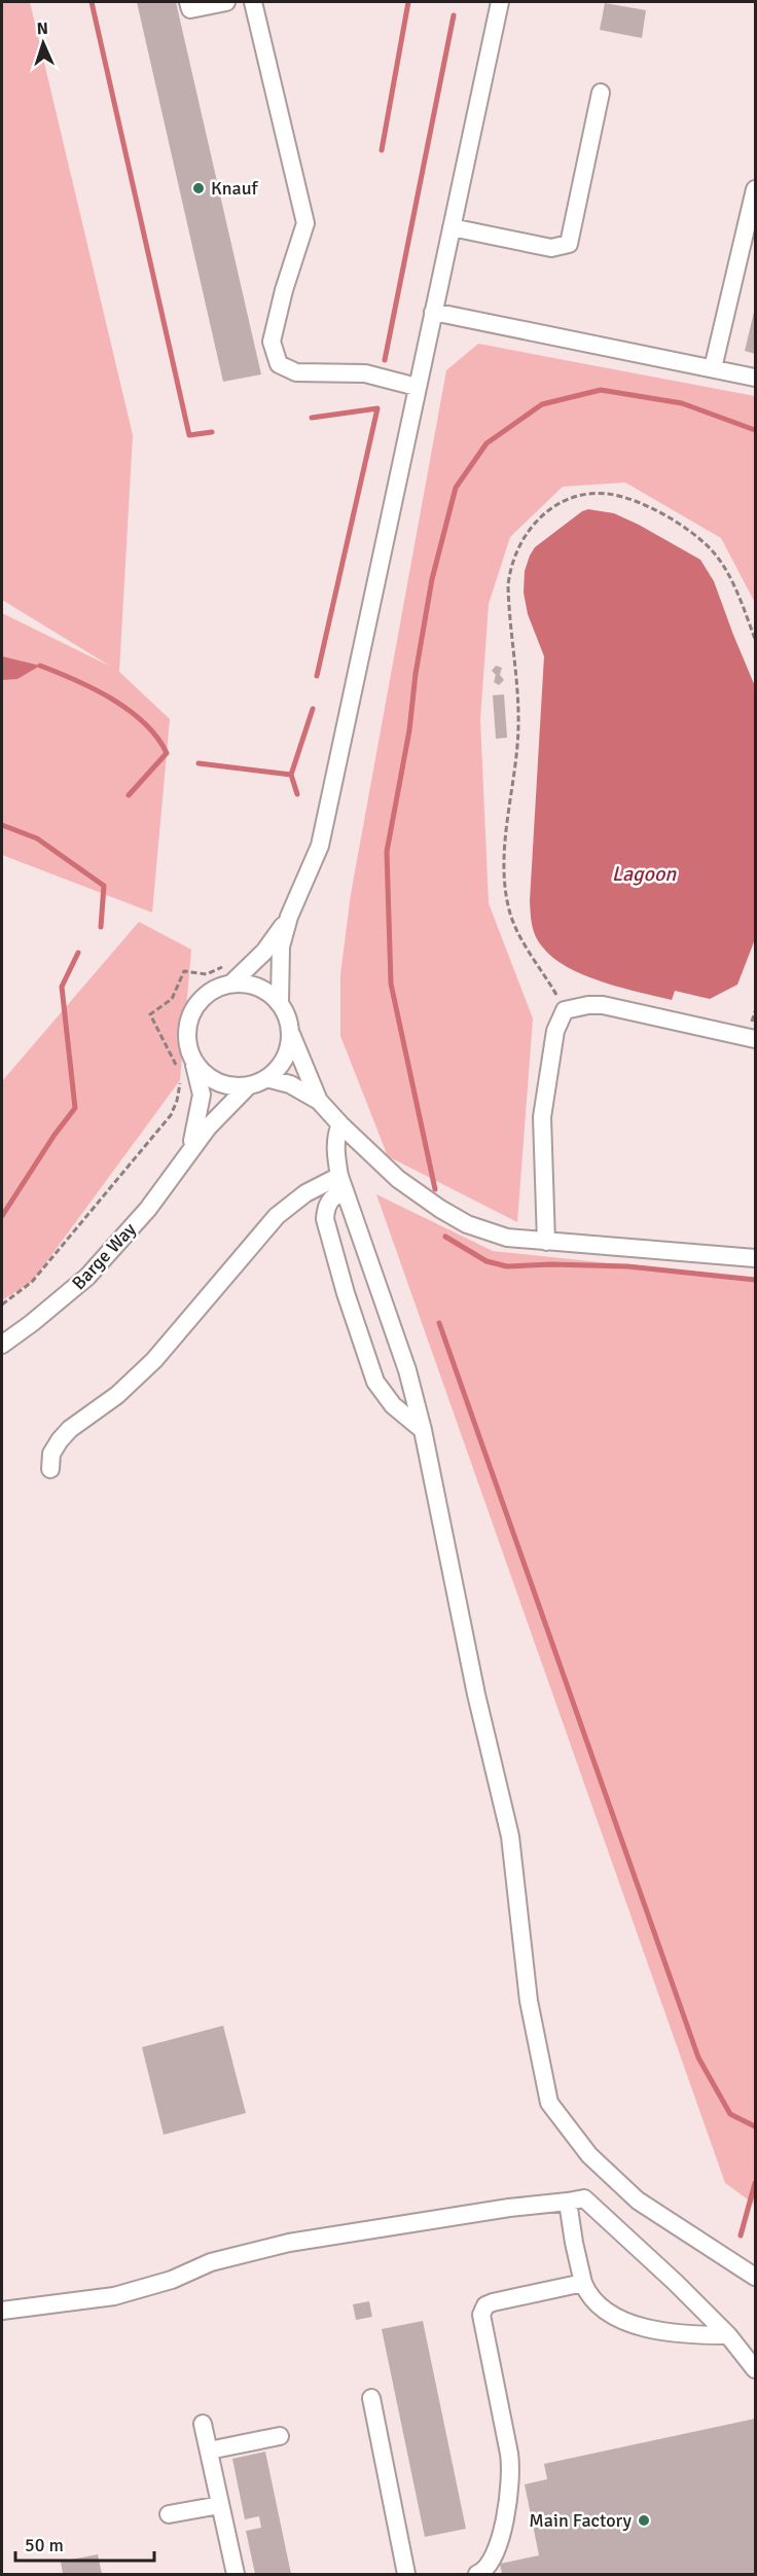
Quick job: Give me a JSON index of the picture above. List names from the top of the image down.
{
  "streets": {
    "street": ["Barge Way"]
  },
  "water": ["Lagoon"],
  "places": ["Knauf", "Main Factory"],
  "scale_bar": "50 m",
  "north": "top"
}
